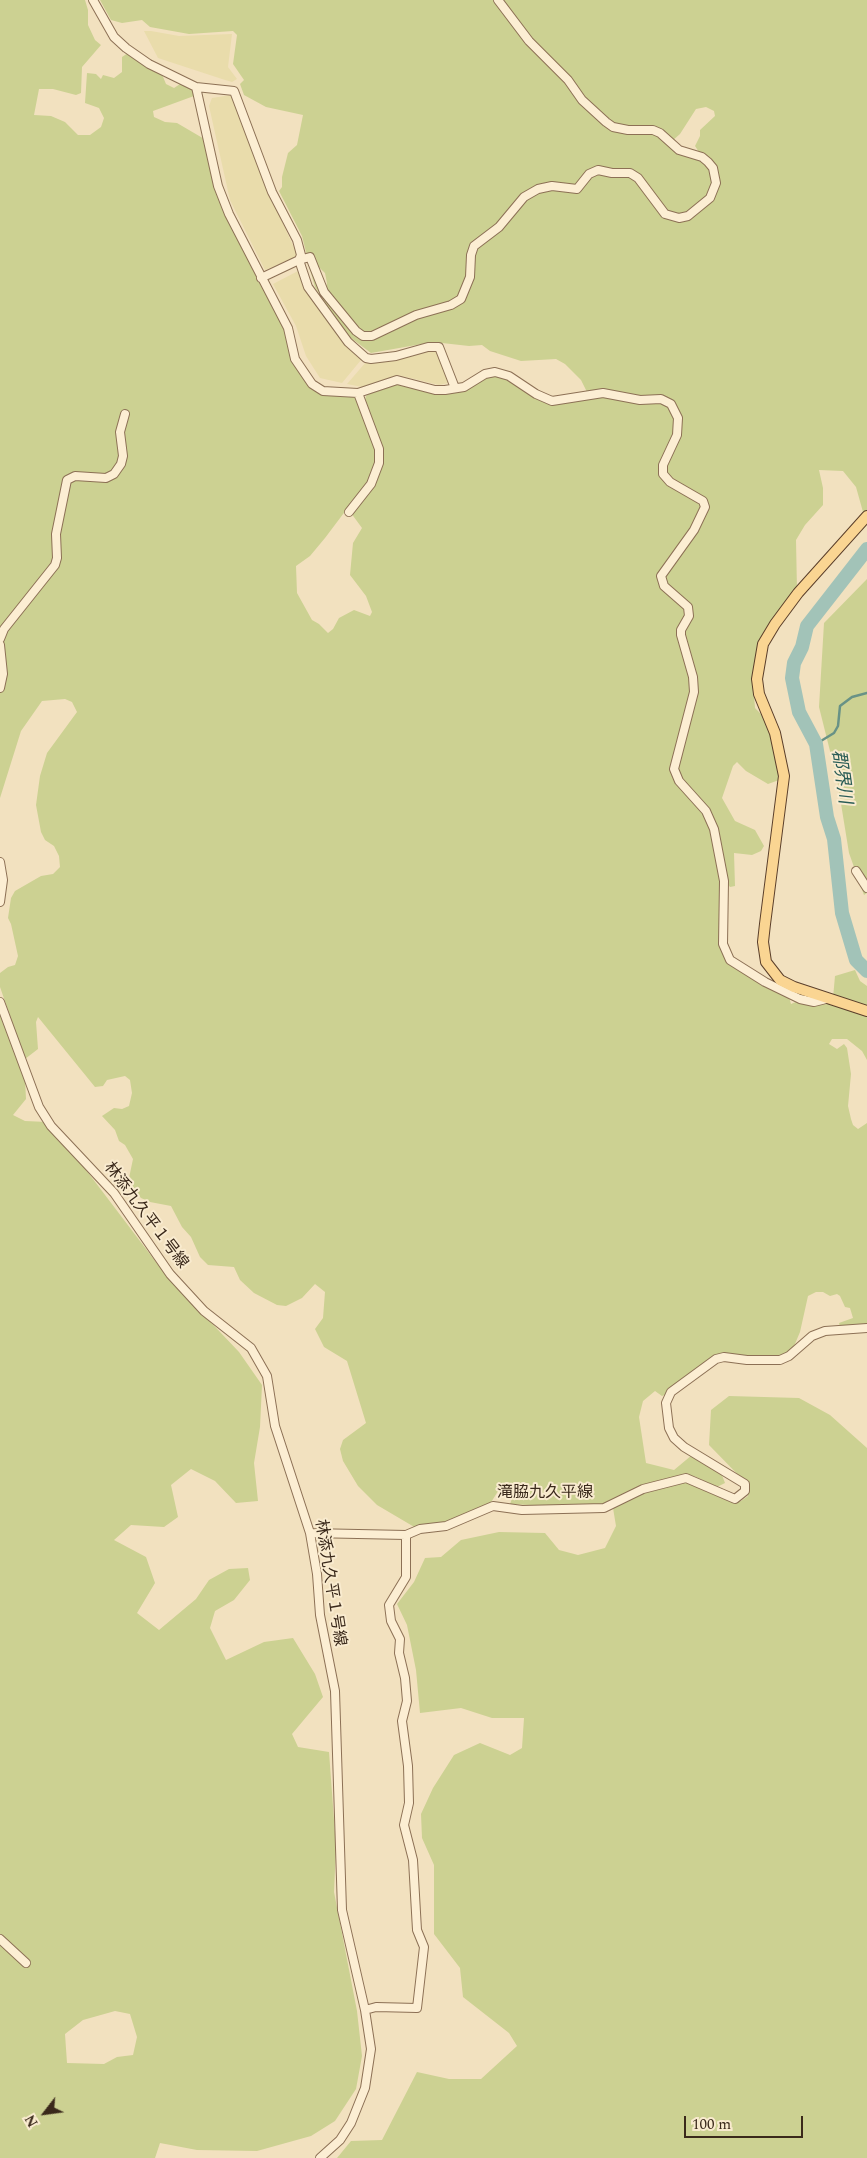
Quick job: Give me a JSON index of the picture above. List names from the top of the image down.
{
  "streets": {
    "street": ["林添九久平１号線", "滝脇九久平線"]
  },
  "crossings": [
    ["林添九久平１号線", "滝脇九久平線"]
  ],
  "water": ["郡界川"],
  "scale_bar": "100 m",
  "north": "bottom left"
}
